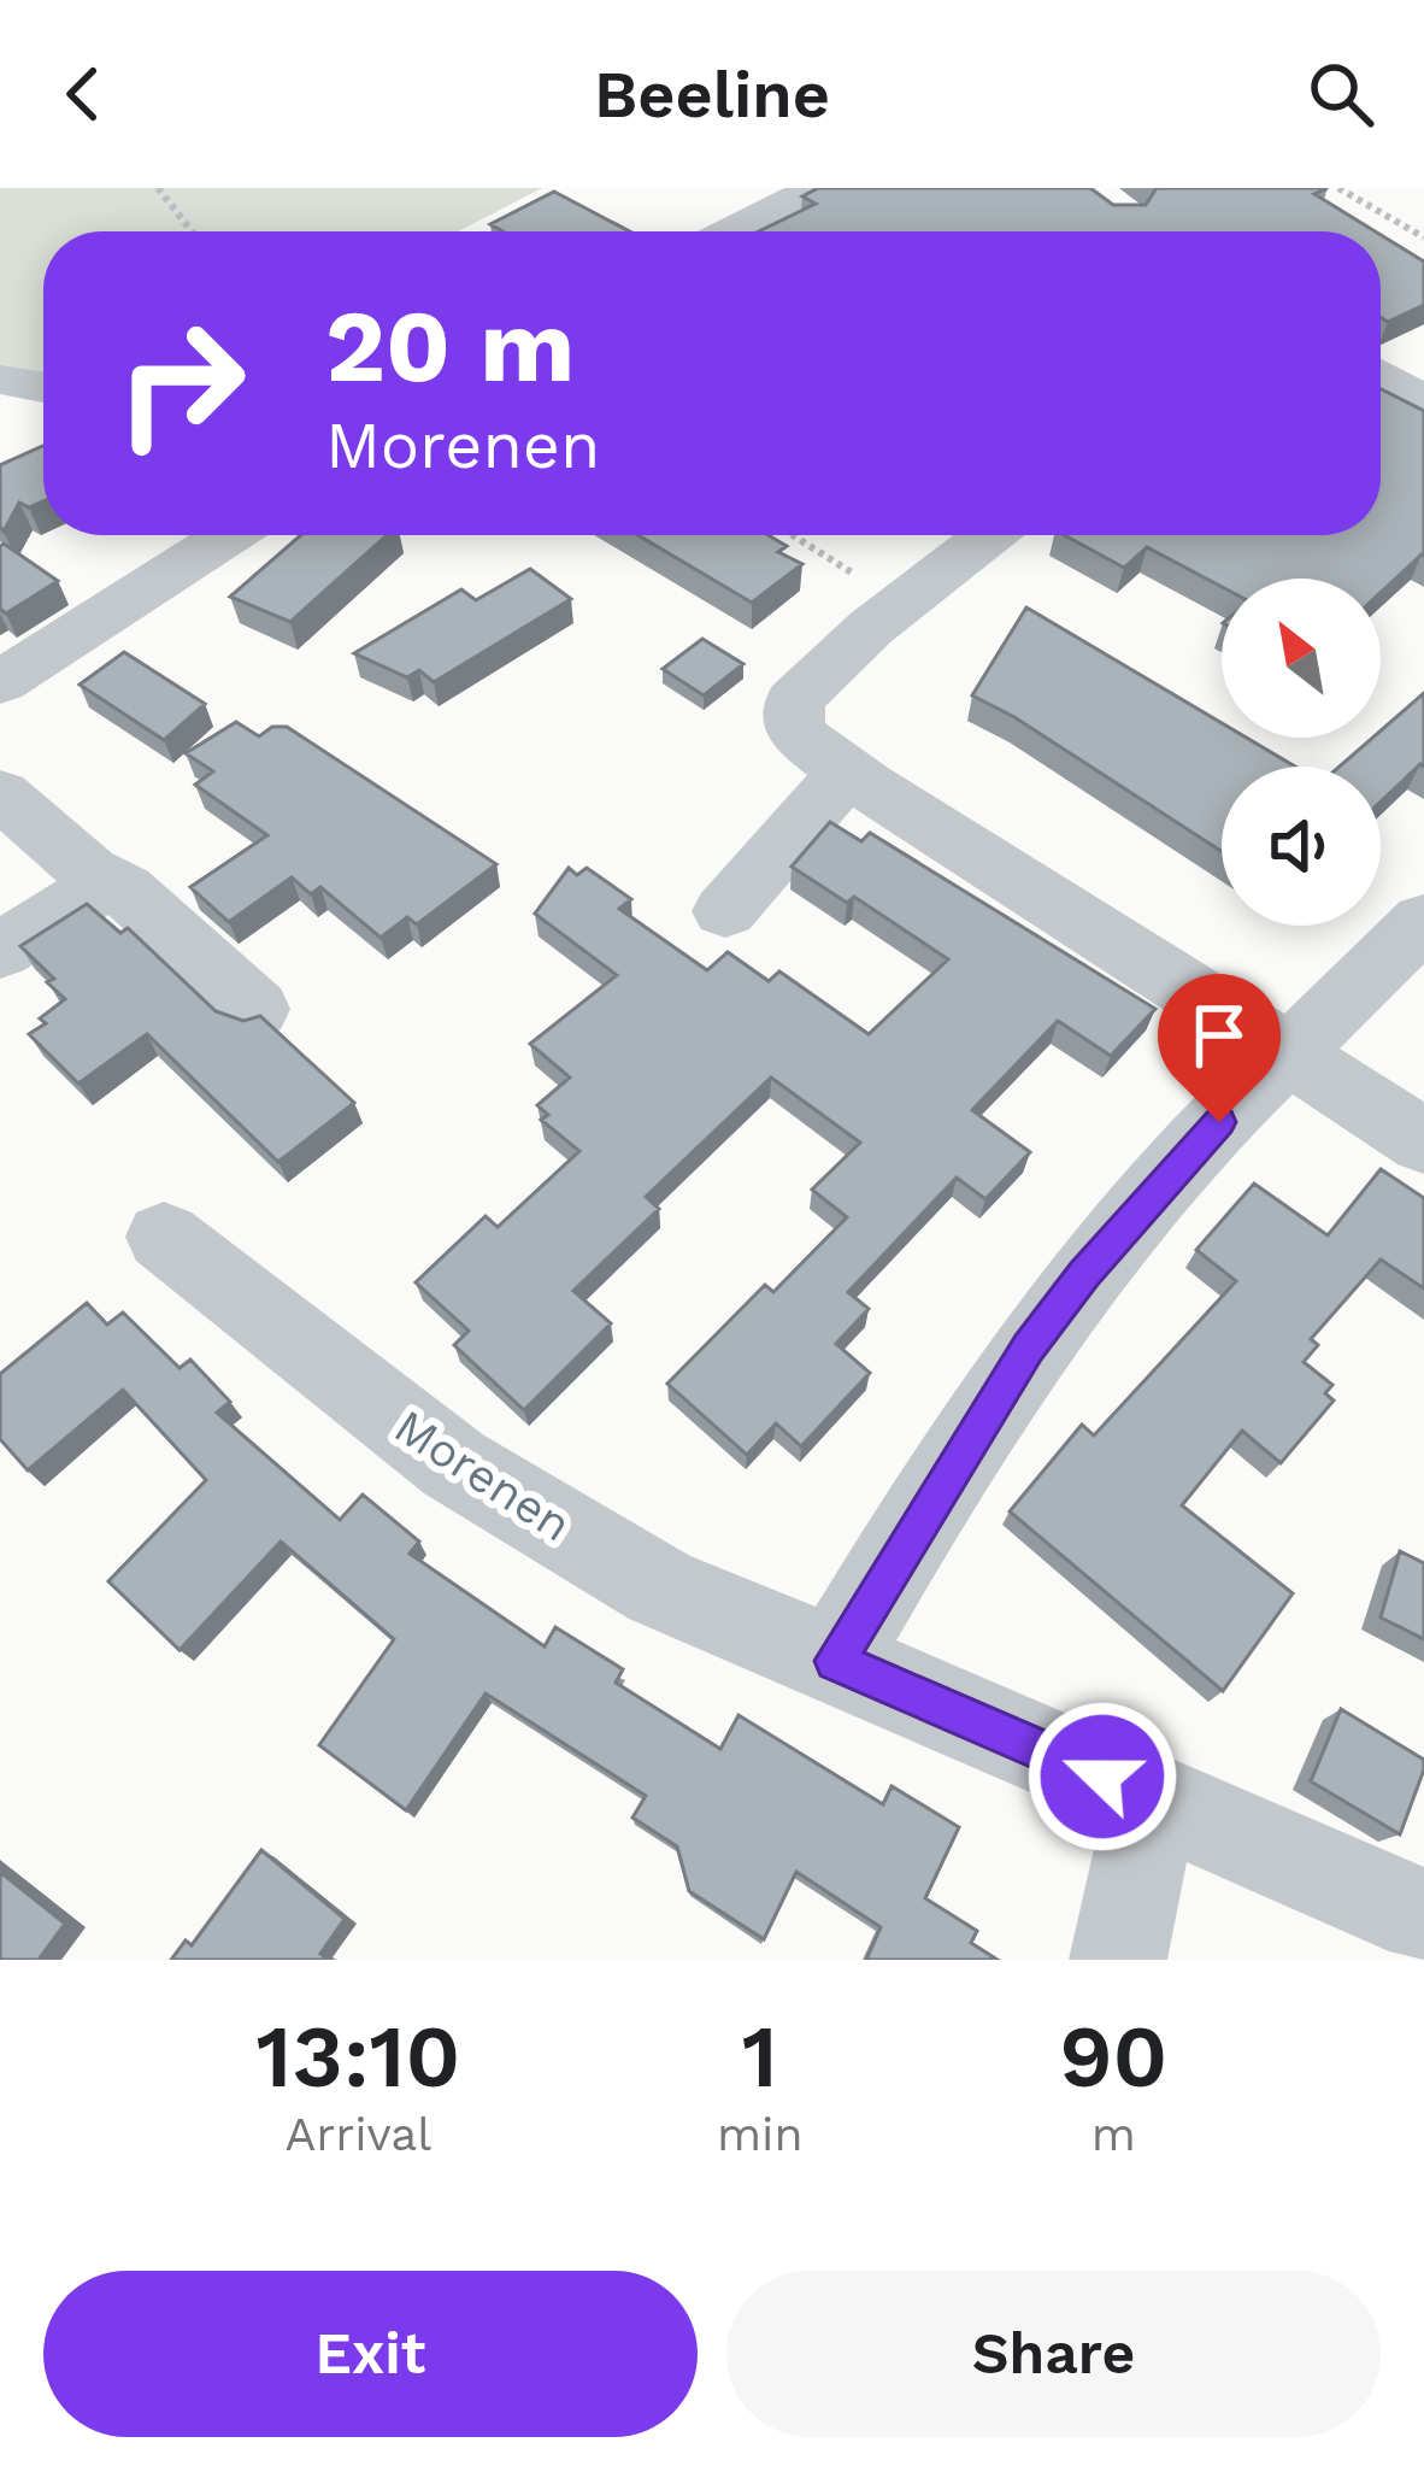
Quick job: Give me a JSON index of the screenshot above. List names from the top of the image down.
{
  "streets": {
    "street": ["Morenen"]
  },
  "north": "top left",
  "page": {
    "header": "Beeline",
    "turn": ["20 m", "Morenen"],
    "eta": [
      "13:10",
      "Arrival",
      "1",
      "min",
      "90",
      "m"
    ],
    "buttons": ["Exit", "Share"]
  }
}
